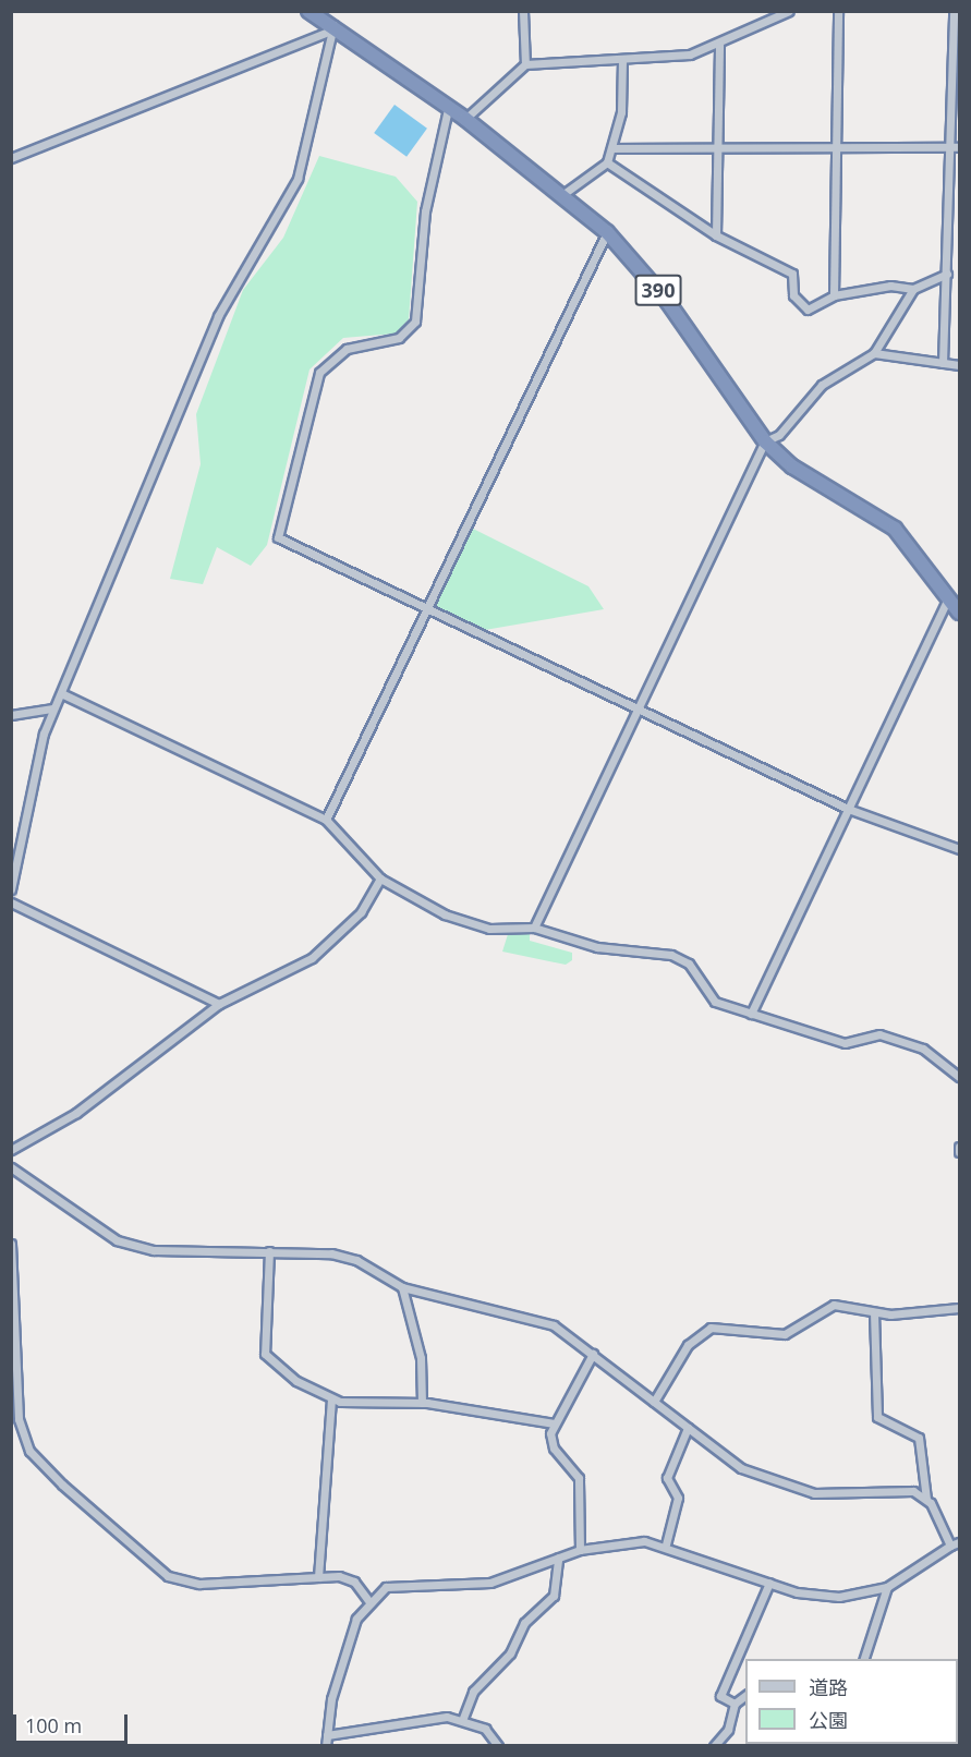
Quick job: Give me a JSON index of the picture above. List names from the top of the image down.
{
  "streets": {
    "highway": ["390"]
  },
  "legend": ["道路", "公園"],
  "scale_bar": "100 m"
}
